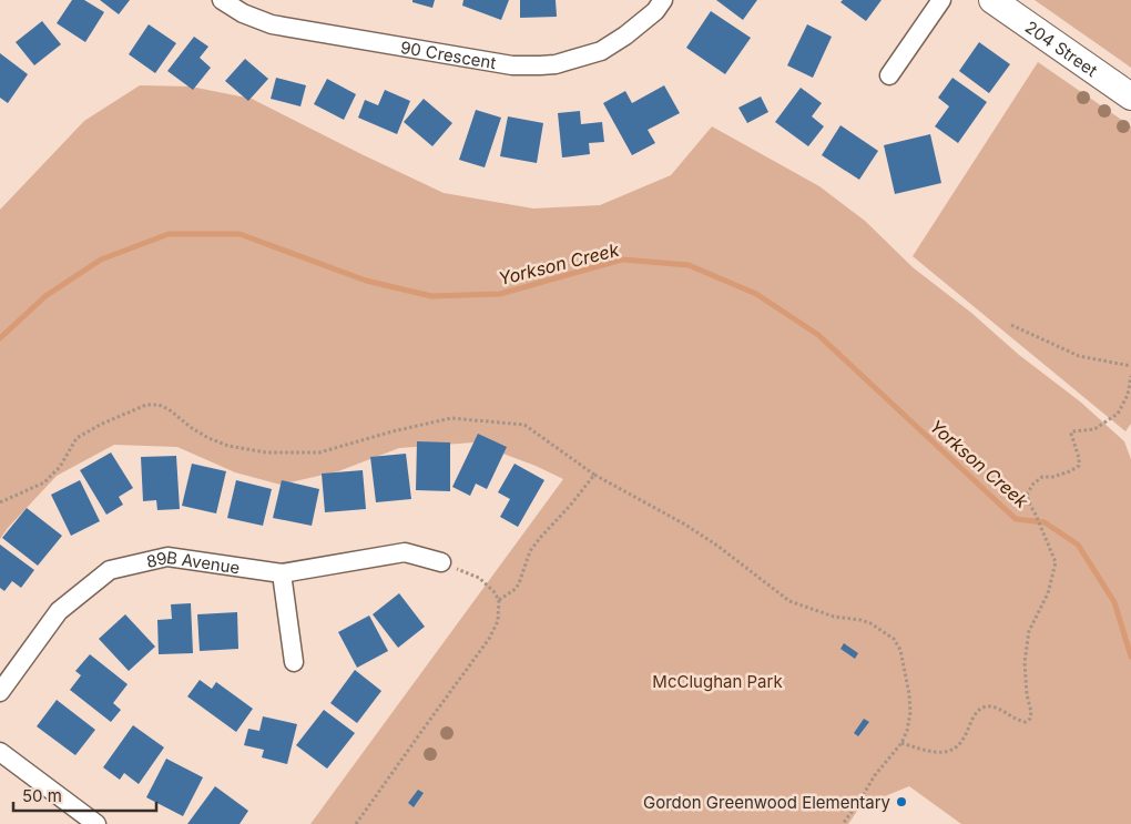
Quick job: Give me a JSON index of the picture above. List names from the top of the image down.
{
  "streets": {
    "street": ["204 Street", "90 Crescent", "89B Avenue"]
  },
  "water": ["Yorkson Creek"],
  "parks": ["McClughan Park"],
  "places": ["Gordon Greenwood Elementary"],
  "scale_bar": "50 m"
}
